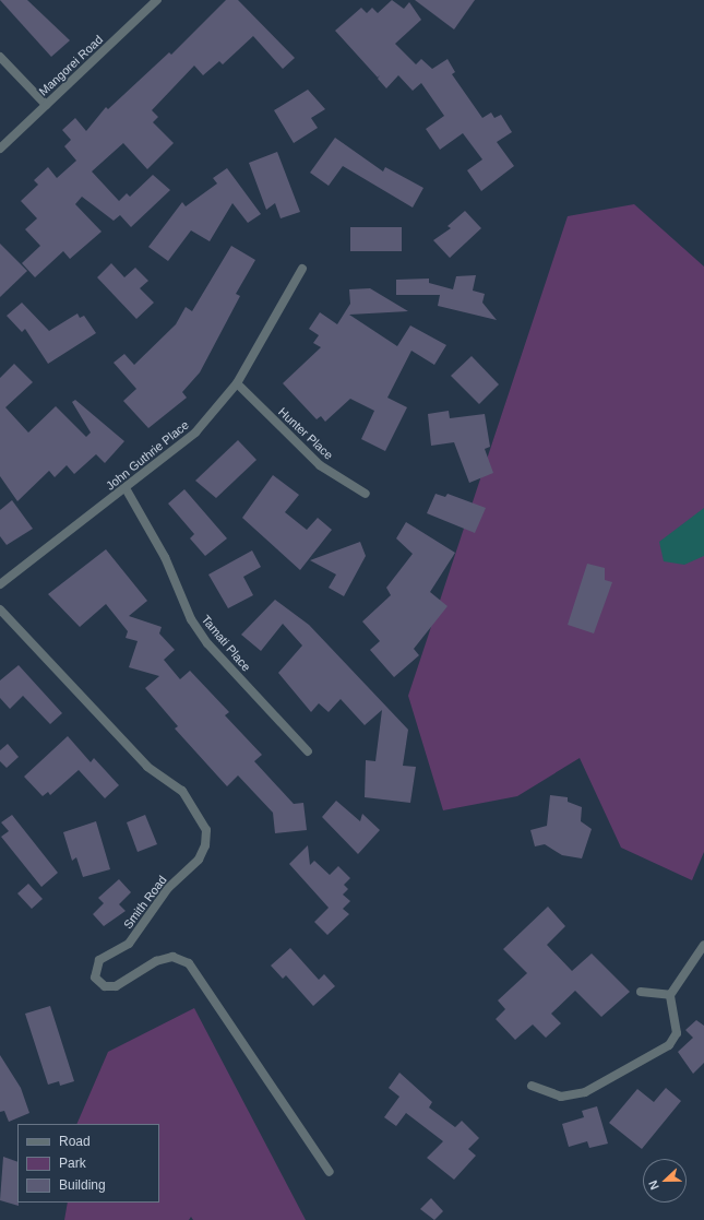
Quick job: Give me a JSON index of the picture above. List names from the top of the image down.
{
  "streets": {
    "street": [
      "Mangorei Road",
      "Hunter Place",
      "John Guthrie Place",
      "Tamati Place",
      "Smith Road"
    ]
  },
  "crossings": [
    ["Hunter Place", "John Guthrie Place"],
    ["John Guthrie Place", "Tamati Place"]
  ],
  "legend": ["Road", "Park", "Building"],
  "north": "left"
}
